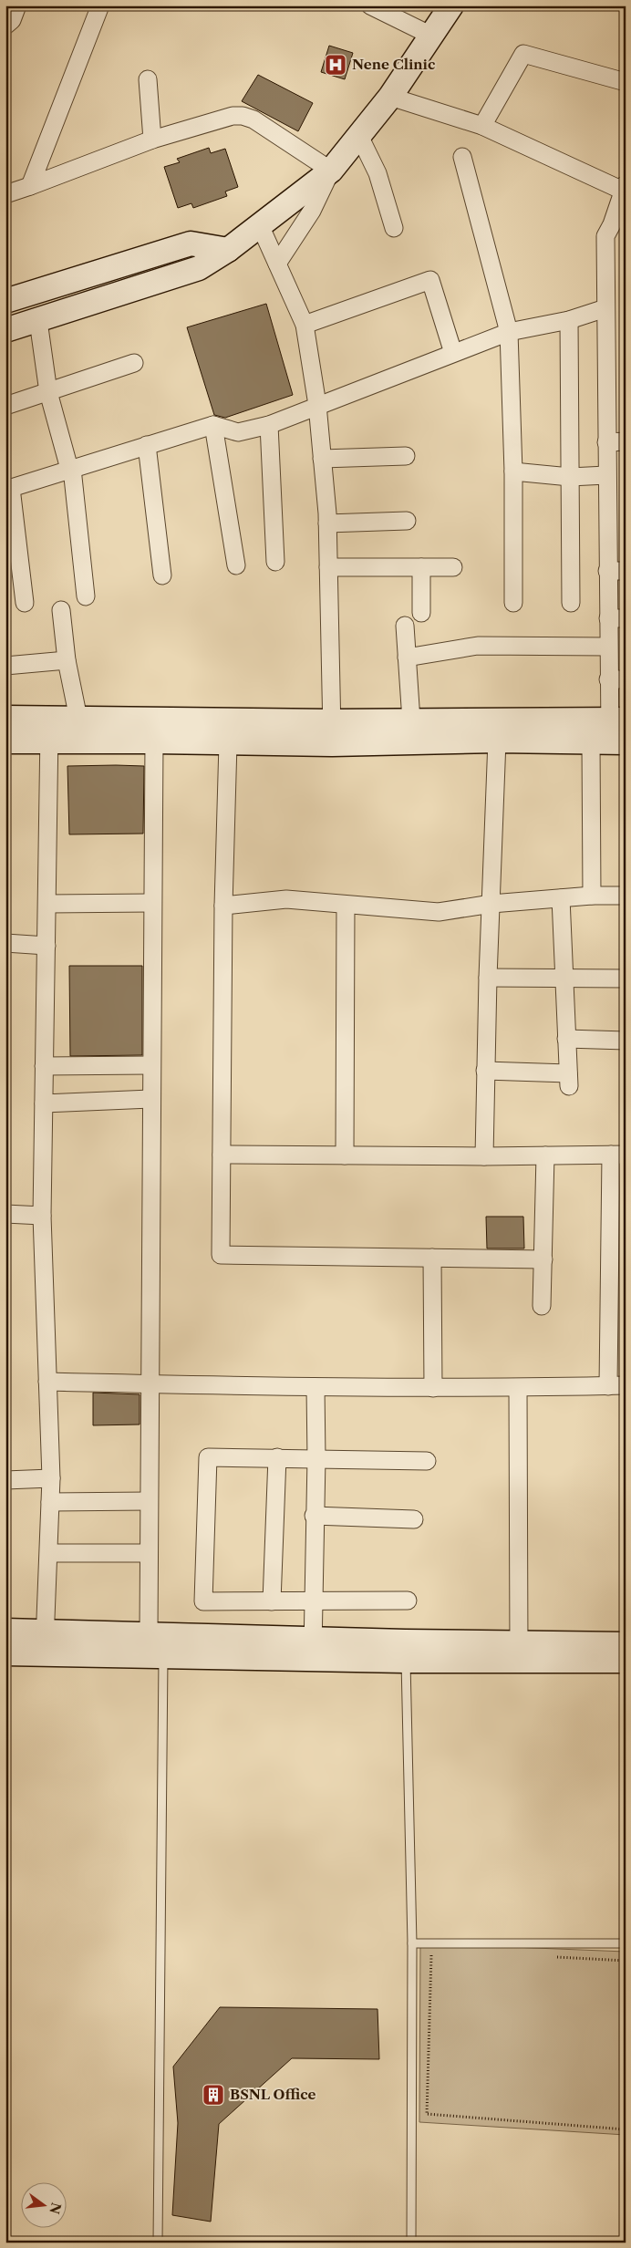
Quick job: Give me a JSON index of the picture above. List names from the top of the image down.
{
  "places": {
    "hospital": ["Nene Clinic"],
    "building": ["BSNL Office"]
  },
  "north": "right"
}
